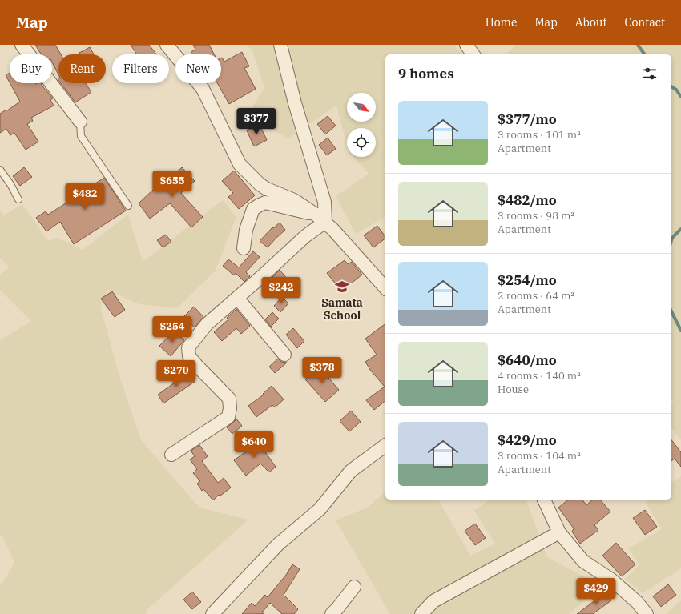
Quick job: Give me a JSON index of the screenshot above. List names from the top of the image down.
{
  "places": {
    "school or university": ["Samata School"]
  },
  "north": "bottom right",
  "page": {
    "header": "Map",
    "nav": [
      "Home",
      "Map",
      "About",
      "Contact"
    ],
    "chip": [
      "Buy",
      "Rent",
      "Filters",
      "New"
    ],
    "heading": "9 homes",
    "list": [
      {
        "name": "$377/mo",
        "note": "3 rooms · 101 m² · Apartment"
      },
      {
        "name": "$482/mo",
        "note": "3 rooms · 98 m² · Apartment"
      },
      {
        "name": "$254/mo",
        "note": "2 rooms · 64 m² · Apartment"
      },
      {
        "name": "$640/mo",
        "note": "4 rooms · 140 m² · House"
      },
      {
        "name": "$429/mo",
        "note": "3 rooms · 104 m² · Apartment"
      }
    ],
    "price": [
      "$377",
      "$655",
      "$482",
      "$242",
      "$254",
      "$378",
      "$270",
      "$640",
      "$429"
    ]
  }
}
